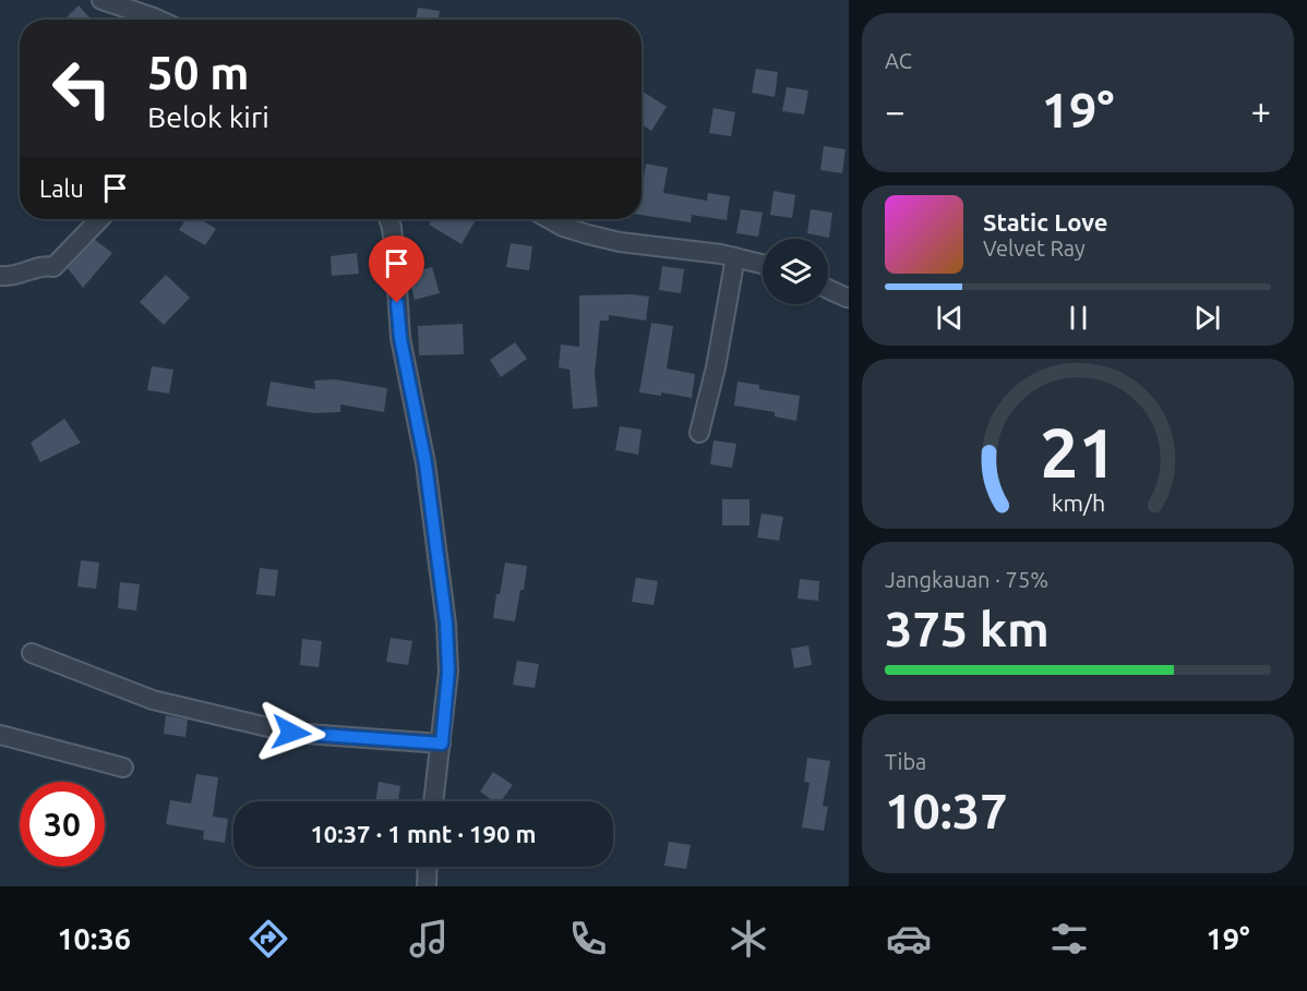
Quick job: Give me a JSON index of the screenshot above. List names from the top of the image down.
{
  "page": {
    "tile": [
      "AC",
      ["Jangkauan · 75%", "375 km"],
      ["Tiba", "10:37"]
    ],
    "turn": ["50 m", "Belok kiri"],
    "heat": ["−", "19°", "+"],
    "then": "Lalu",
    "song": ["Static Love", "Velvet Ray"],
    "limit": "30",
    "trip": "10:37 · 1 mnt · 190 m",
    "tabs": ["10:36", "19°"],
    "gauge": ["21", "km/h"]
  }
}
